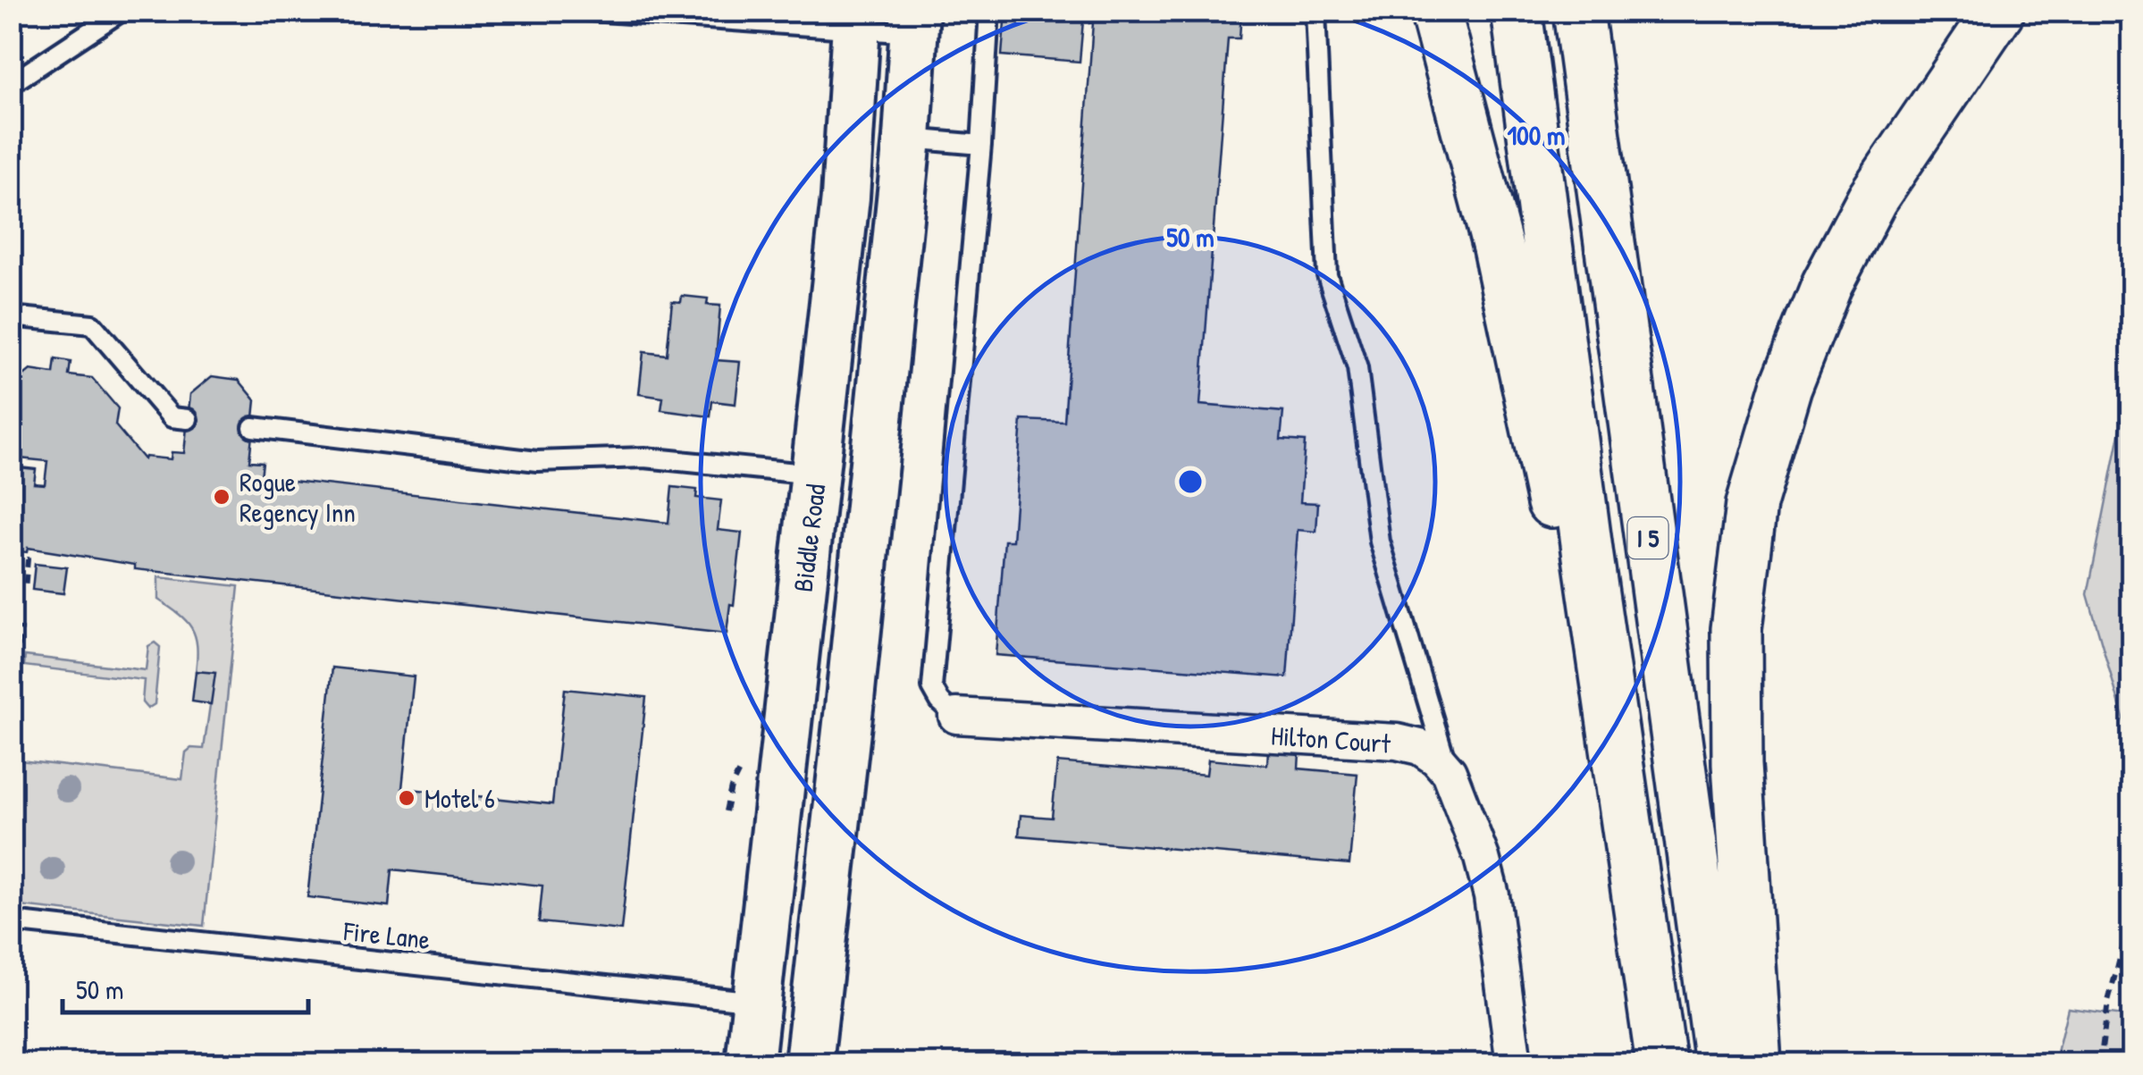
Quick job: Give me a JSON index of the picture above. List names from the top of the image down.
{
  "streets": {
    "highway": ["I 5"],
    "main road": ["Biddle Road"],
    "street": ["Hilton Court"],
    "lane": ["Fire Lane"]
  },
  "crossings": [
    ["Biddle Road", "Fire Lane"]
  ],
  "places": ["Rogue Regency Inn", "Motel 6"],
  "scale_bar": "50 m",
  "rings": ["100 m", "50 m"]
}
